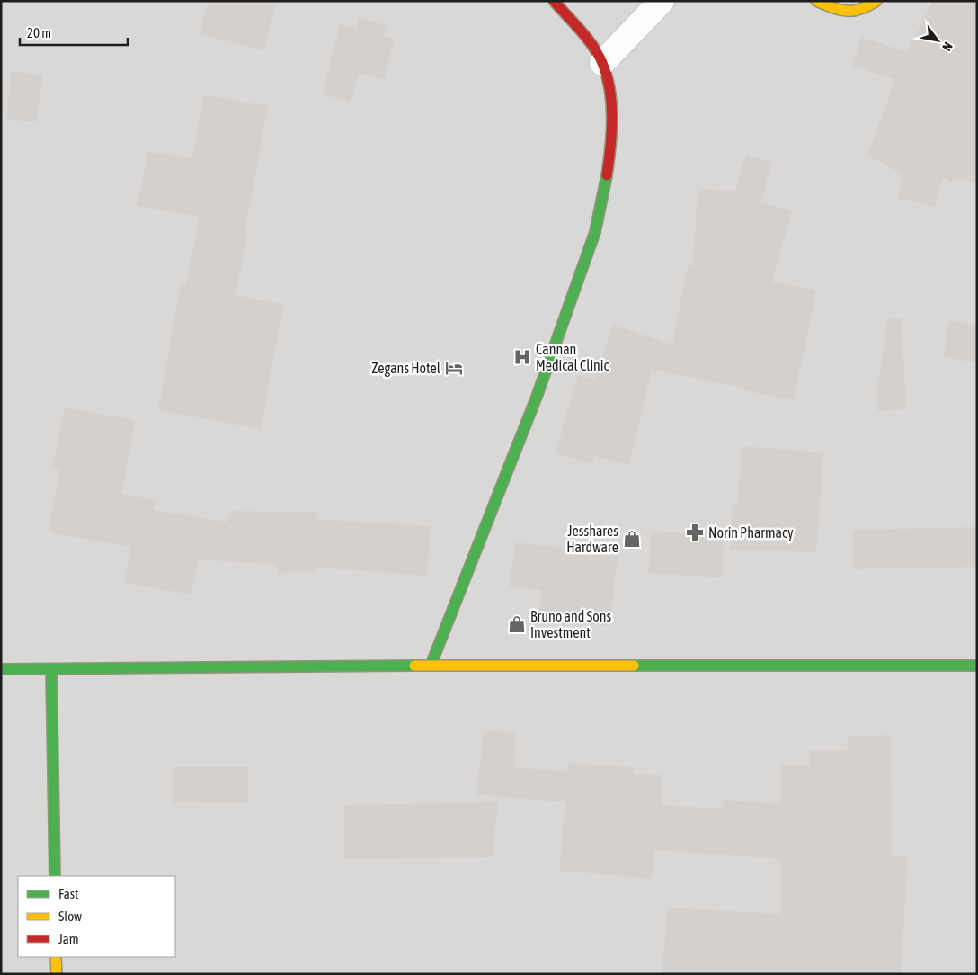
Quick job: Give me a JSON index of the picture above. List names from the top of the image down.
{
  "places": {
    "hospital": ["Cannan Medical Clinic"],
    "hotel": ["Zegans Hotel"],
    "pharmacy": ["Norin Pharmacy"],
    "shop": ["Jesshares Hardware", "Bruno and Sons Investment"]
  },
  "legend": ["Fast", "Slow", "Jam"],
  "scale_bar": "20 m",
  "north": "bottom right"
}
